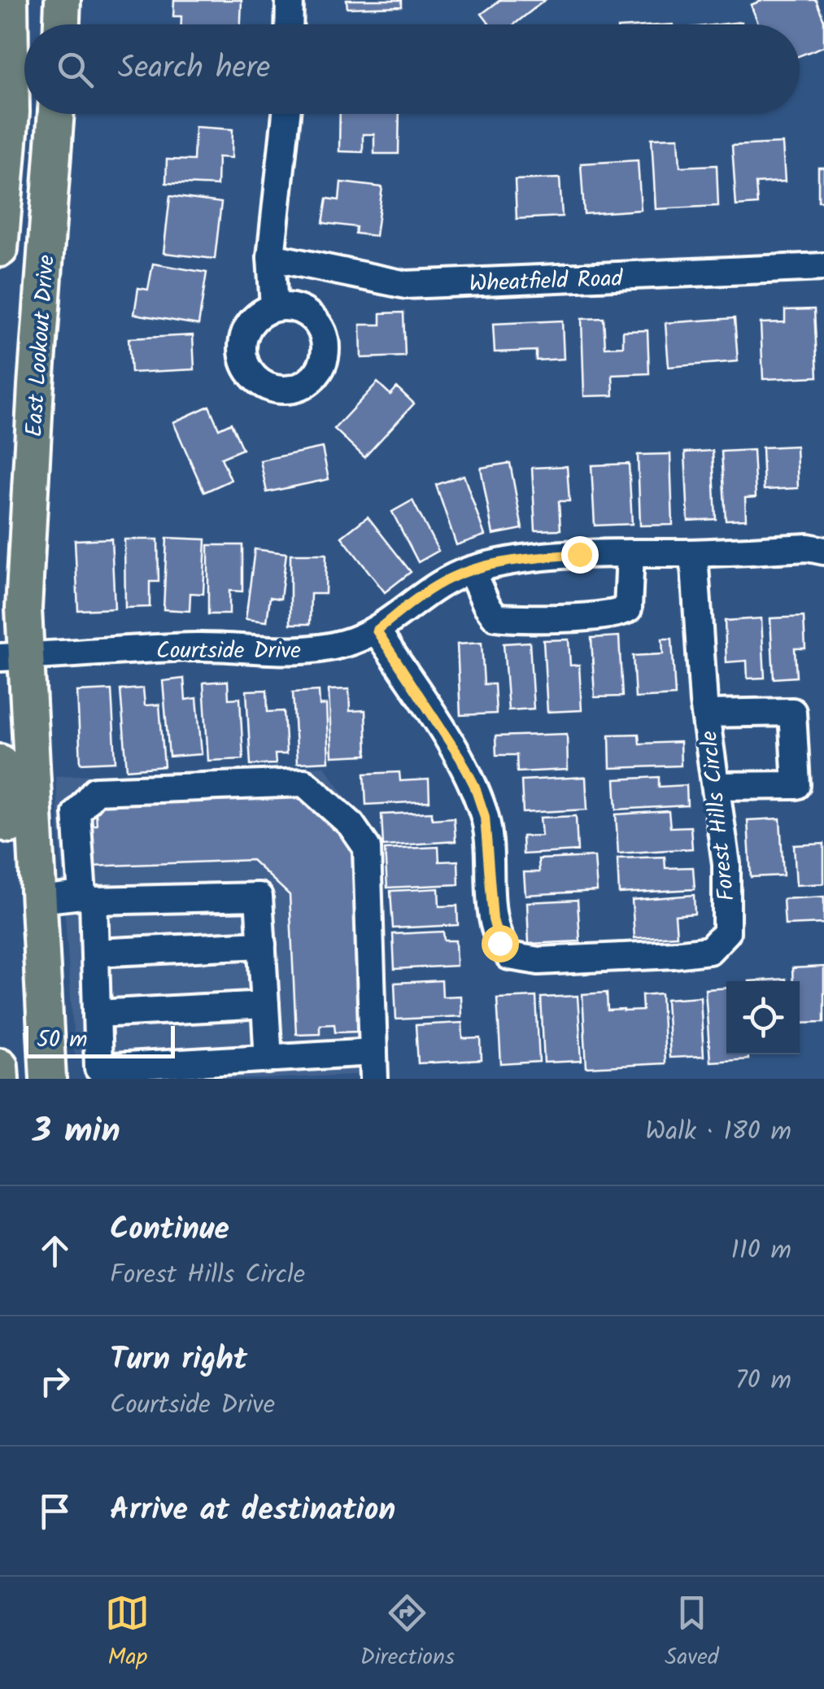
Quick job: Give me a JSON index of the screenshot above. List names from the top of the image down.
{
  "streets": {
    "main road": ["East Lookout Drive"],
    "street": ["Wheatfield Road", "Courtside Drive", "Forest Hills Circle"]
  },
  "crossings": [
    ["East Lookout Drive", "Courtside Drive"],
    ["Courtside Drive", "Forest Hills Circle"]
  ],
  "scale_bar": "50 m",
  "page": {
    "search": "Search here",
    "scale": "50 m",
    "heading": ["3 min", "Walk · 180 m"],
    "list": [
      ["Continue", "Forest Hills Circle", "110 m"],
      ["Turn right", "Courtside Drive", "70 m"],
      "Arrive at destination"
    ],
    "nav": ["Map", "Directions", "Saved"]
  }
}
